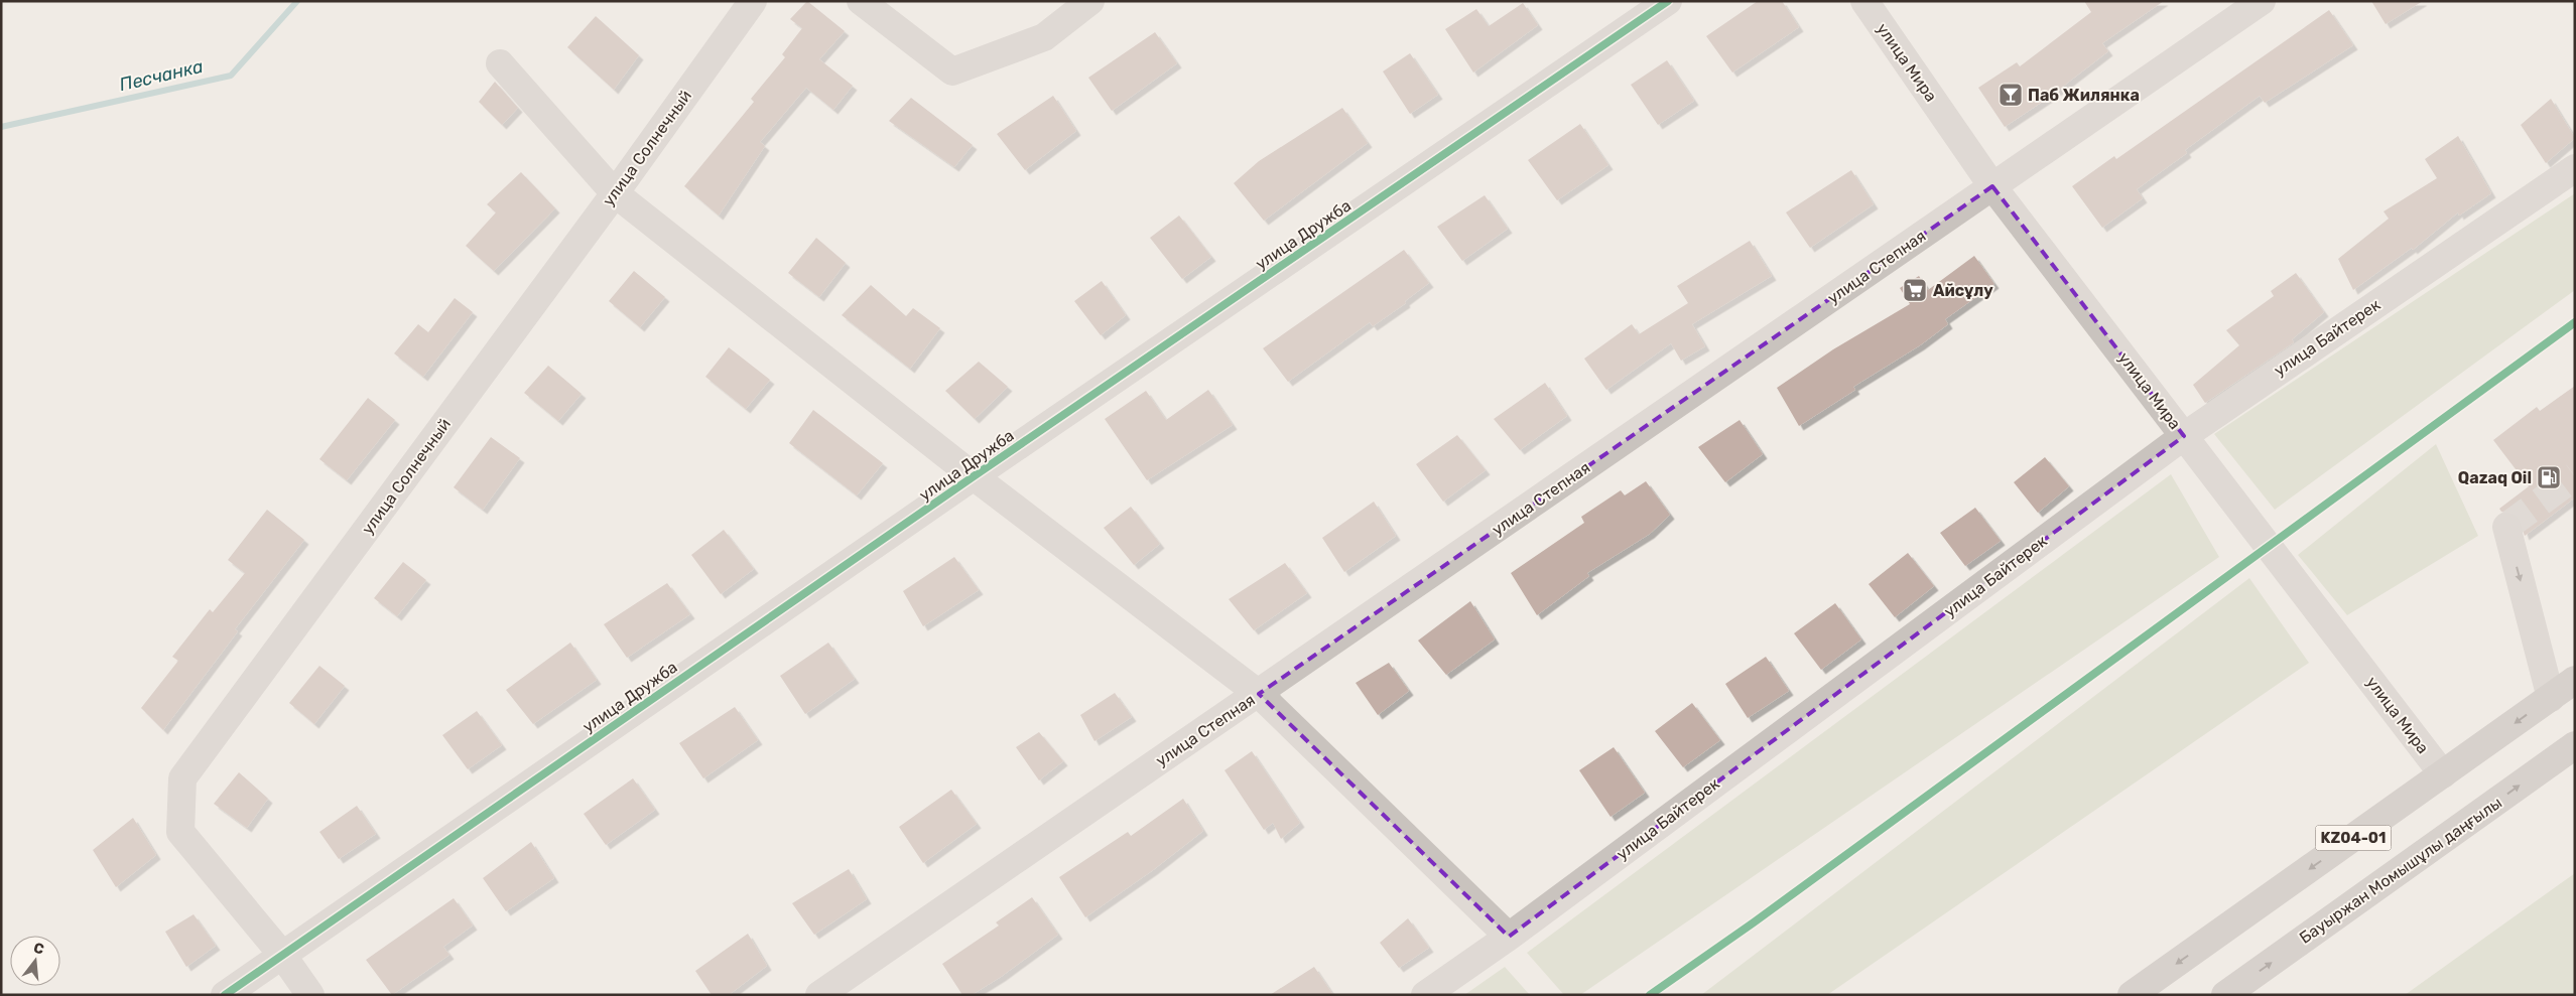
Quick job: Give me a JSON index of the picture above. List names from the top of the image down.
{
  "streets": {
    "main road": ["KZ04-01", "Бауыржан Момышұлы даңғылы"],
    "street": [
      "улица Мира",
      "улица Солнечный",
      "улица Дружба",
      "улица Степная",
      "улица Байтерек"
    ]
  },
  "crossings": [
    ["улица Мира", "улица Степная"],
    ["улица Мира", "улица Байтерек"],
    ["улица Мира", "KZ04-01"],
    ["улица Солнечный", "улица Дружба"]
  ],
  "water": ["Песчанка"],
  "places": {
    "bar": ["Паб Жилянка"],
    "supermarket": ["Айсұлу"],
    "fuel station": ["Qazaq Oil"]
  },
  "north": "top"
}
